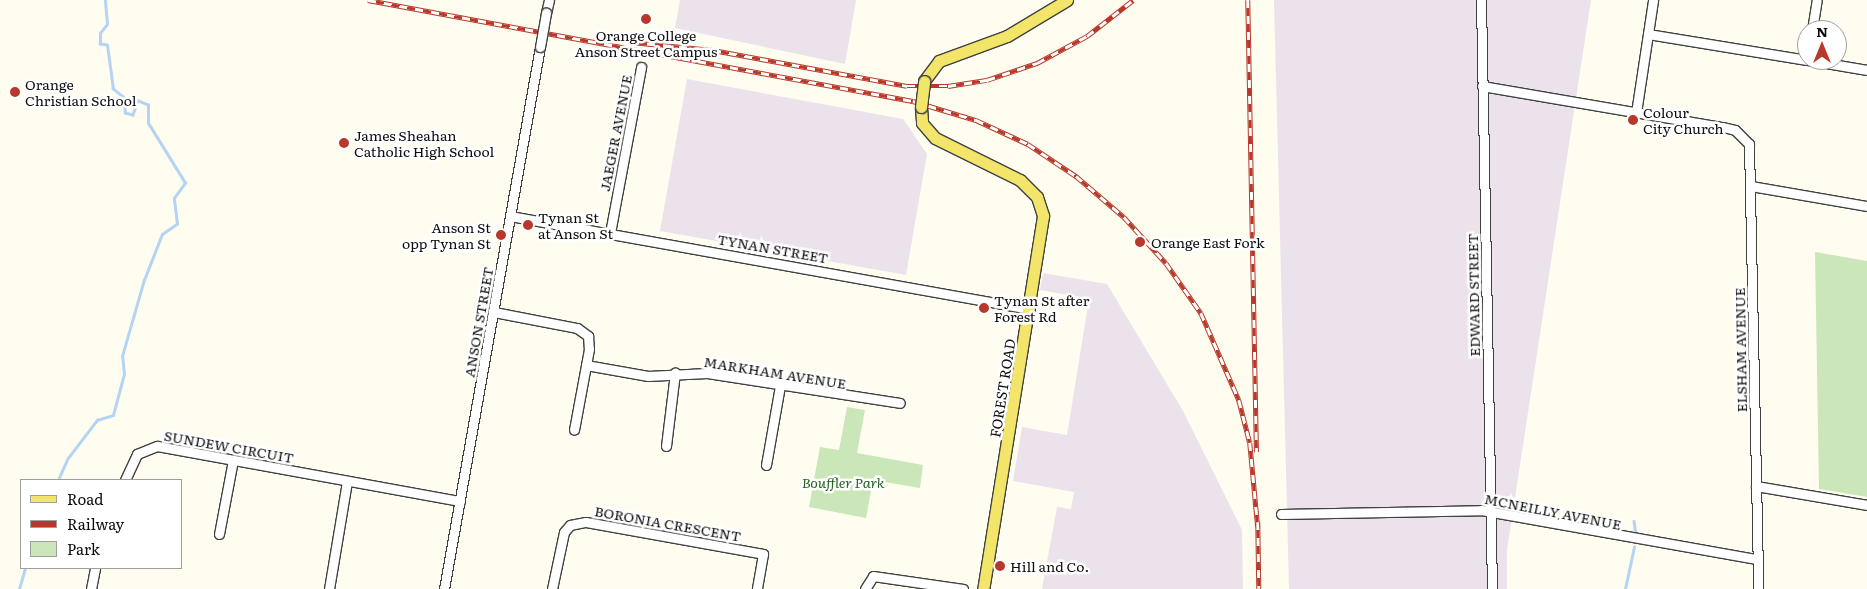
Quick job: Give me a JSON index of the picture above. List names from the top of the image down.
{
  "streets": {
    "main road": ["FOREST ROAD"],
    "street": [
      "JAEGER AVENUE",
      "TYNAN STREET",
      "EDWARD STREET",
      "ANSON STREET",
      "ELSHAM AVENUE",
      "MARKHAM AVENUE",
      "SUNDEW CIRCUIT",
      "MCNEILLY AVENUE",
      "BORONIA CRESCENT"
    ]
  },
  "crossings": [
    ["JAEGER AVENUE", "TYNAN STREET"],
    ["TYNAN STREET", "ANSON STREET"],
    ["TYNAN STREET", "FOREST ROAD"],
    ["EDWARD STREET", "MCNEILLY AVENUE"],
    ["ANSON STREET", "SUNDEW CIRCUIT"],
    ["ELSHAM AVENUE", "MCNEILLY AVENUE"]
  ],
  "parks": ["Bouffler Park"],
  "places": [
    "Orange College Anson Street Campus",
    "Orange Christian School",
    "Colour City Church",
    "James Sheahan Catholic High School",
    "Tynan St at Anson St",
    "Anson St opp Tynan St",
    "Orange East Fork",
    "Tynan St after Forest Rd",
    "Hill and Co."
  ],
  "legend": ["Road", "Railway", "Park"],
  "north": "top"
}
